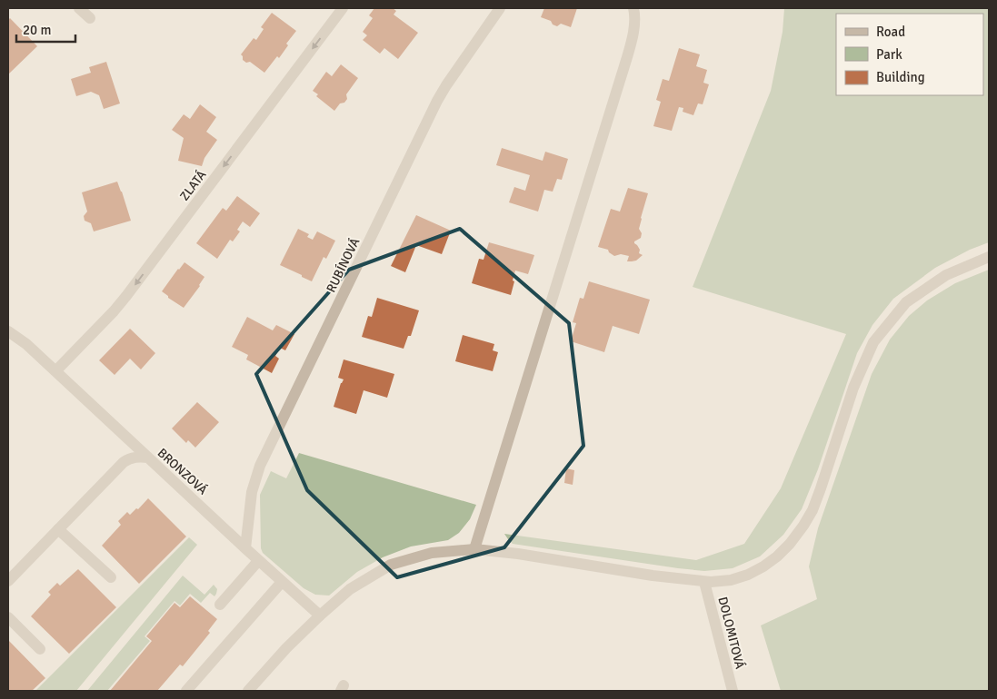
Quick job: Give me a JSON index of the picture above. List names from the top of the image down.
{
  "streets": {
    "street": [
      "ZLATÁ",
      "RUBÍNOVÁ",
      "BRONZOVÁ",
      "DOLOMITOVÁ"
    ]
  },
  "crossings": [
    ["RUBÍNOVÁ", "BRONZOVÁ"]
  ],
  "one_way": ["ZLATÁ"],
  "legend": ["Road", "Park", "Building"],
  "scale_bar": "20 m"
}
